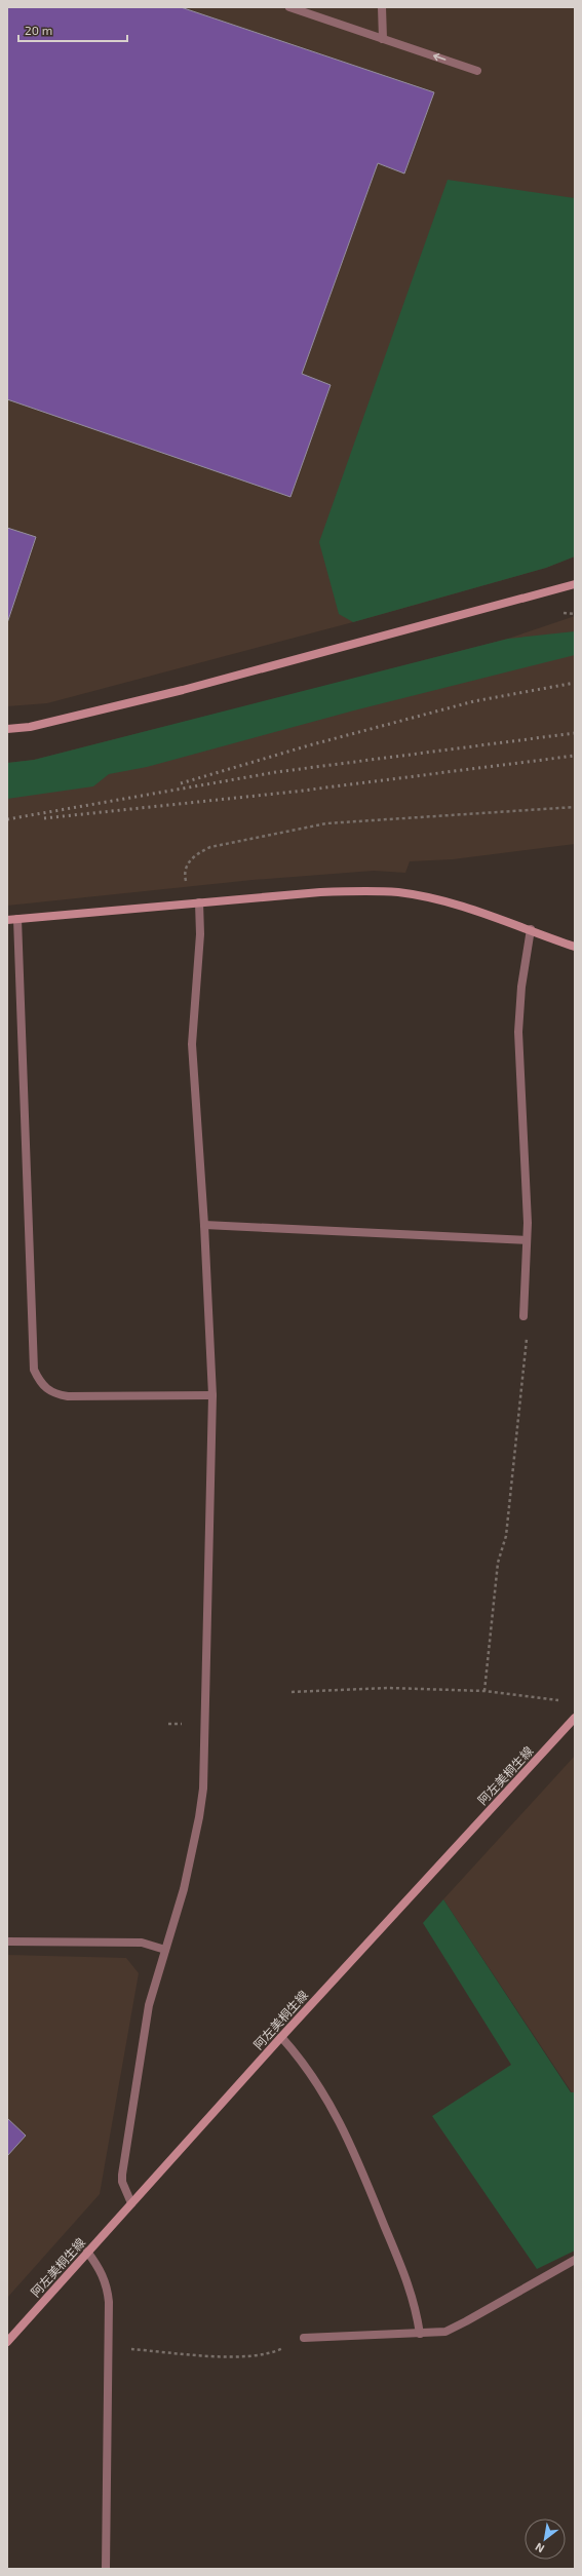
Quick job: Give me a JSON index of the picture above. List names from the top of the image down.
{
  "streets": {
    "street": ["阿左美桐生線"]
  },
  "scale_bar": "20 m",
  "north": "bottom left"
}
